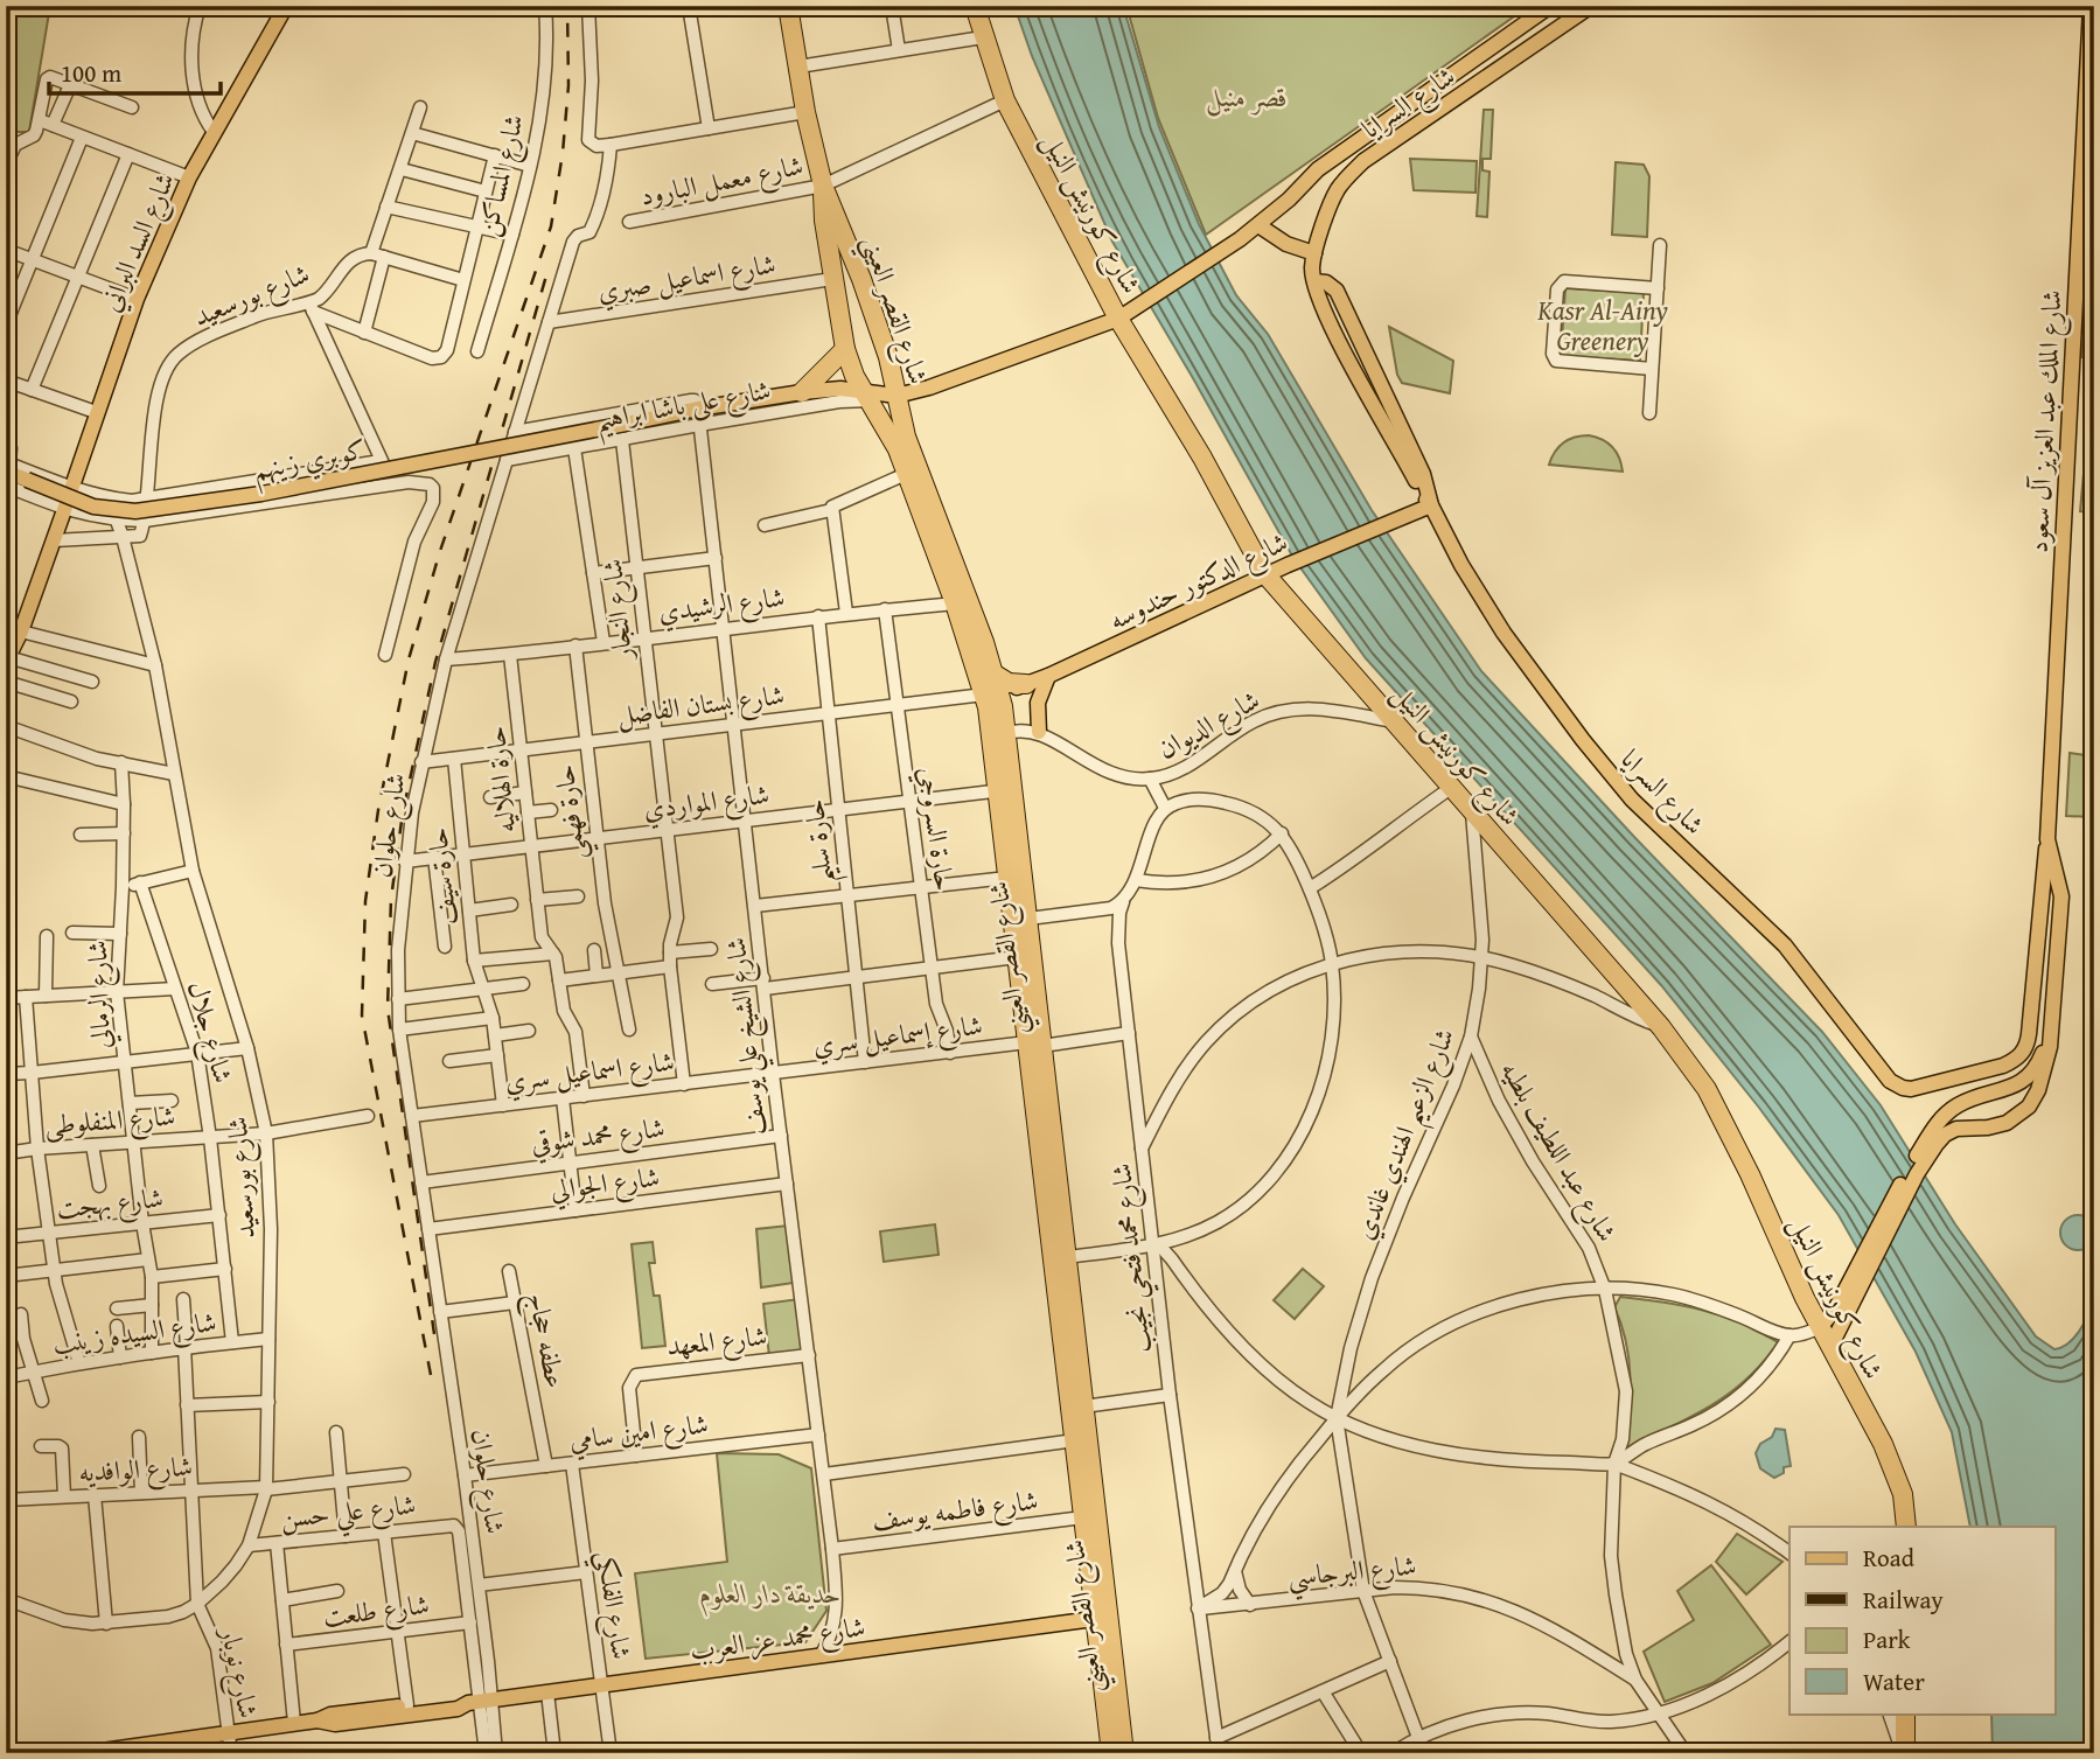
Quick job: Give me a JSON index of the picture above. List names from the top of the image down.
{
  "streets": {
    "highway": ["شارع كورنيش النيل", "شارع القصر العيني"],
    "main road": [
      "شارع السرايا",
      "شارع السد البراني",
      "شارع على باشا ابراهيم",
      "شارع الملك عبد العزيز آل سعود",
      "كوبري زينهم",
      "شارع الدكتور حندوسه",
      "شارع محمد عز العرب"
    ],
    "street": [
      "شارع المساكن",
      "شارع معمل البارود",
      "شارع اسماعيل صبري",
      "شارع بورسعيد",
      "شارع الرشيدي",
      "شارع النجار",
      "شارع بستان الفاضل",
      "شارع الديوان",
      "حارة الهلاليه",
      "شارع المواردي",
      "حارة فهمي",
      "شارع حلوان",
      "حارة السروجي",
      "حارة سليم",
      "حارة سيف",
      "شارع الرمالي",
      "شارع جلال",
      "شارع إسماعيل سري",
      "شارع الشيخ علي يوسف",
      "شارع اسماعيل سري",
      "شارع المنفلوطى",
      "شارع الزعيم الهندي غاندي",
      "شارع محمد شوقي",
      "شارع عبد اللطيف بلطيه",
      "شارع الجوالي",
      "شارع بهجت",
      "شارع محمد فتحي نجيب",
      "شارع السيده زينب",
      "عطفه حجاج",
      "شارع المعهد",
      "شارع امين سامي",
      "شارع الوافديه",
      "شارع فاطمه يوسف",
      "شارع علي حسن",
      "شارع البرجاسي",
      "شارع الفلكي",
      "شارع طلعت",
      "شارع نوبار"
    ]
  },
  "crossings": [
    ["شارع السرايا", "شارع على باشا ابراهيم"],
    ["شارع السرايا", "شارع الملك عبد العزيز آل سعود"],
    ["شارع السرايا", "شارع الدكتور حندوسه"],
    ["شارع معمل البارود", "شارع كورنيش النيل"],
    ["شارع معمل البارود", "شارع القصر العيني"],
    ["شارع كورنيش النيل", "شارع على باشا ابراهيم"],
    ["شارع كورنيش النيل", "شارع الدكتور حندوسه"],
    ["شارع كورنيش النيل", "شارع الديوان"],
    ["شارع كورنيش النيل", "شارع الزعيم الهندي غاندي"],
    ["شارع اسماعيل صبري", "شارع القصر العيني"],
    ["شارع اسماعيل صبري", "شارع حلوان"],
    ["شارع بورسعيد", "شارع المنفلوطى"],
    ["شارع بورسعيد", "شارع السيده زينب"],
    ["شارع بورسعيد", "شارع الوافديه"],
    ["شارع بورسعيد", "شارع علي حسن"],
    ["شارع بورسعيد", "شارع نوبار"],
    ["شارع القصر العيني", "شارع على باشا ابراهيم"],
    ["شارع القصر العيني", "شارع الرشيدي"],
    ["شارع القصر العيني", "شارع بستان الفاضل"],
    ["شارع القصر العيني", "شارع المواردي"],
    ["شارع القصر العيني", "شارع إسماعيل سري"],
    ["شارع القصر العيني", "شارع فاطمه يوسف"],
    ["شارع القصر العيني", "شارع محمد عز العرب"],
    ["شارع على باشا ابراهيم", "كوبري زينهم"],
    ["شارع على باشا ابراهيم", "شارع النجار"],
    ["شارع على باشا ابراهيم", "شارع حلوان"],
    ["شارع على باشا ابراهيم", "شارع الشيخ علي يوسف"],
    ["شارع الرشيدي", "شارع النجار"],
    ["شارع الرشيدي", "حارة الهلاليه"],
    ["شارع الرشيدي", "حارة فهمي"],
    ["شارع الرشيدي", "شارع حلوان"],
    ["شارع الرشيدي", "حارة السروجي"],
    ["شارع الرشيدي", "حارة سليم"],
    ["شارع الرشيدي", "شارع الشيخ علي يوسف"],
    ["شارع النجار", "شارع بستان الفاضل"],
    ["شارع النجار", "شارع المواردي"],
    ["شارع النجار", "شارع اسماعيل سري"],
    ["شارع بستان الفاضل", "حارة الهلاليه"],
    ["شارع بستان الفاضل", "حارة فهمي"],
    ["شارع بستان الفاضل", "شارع حلوان"],
    ["شارع بستان الفاضل", "حارة السروجي"],
    ["شارع بستان الفاضل", "حارة سليم"],
    ["شارع بستان الفاضل", "حارة سيف"],
    ["شارع بستان الفاضل", "شارع الشيخ علي يوسف"],
    ["حارة الهلاليه", "شارع المواردي"],
    ["حارة الهلاليه", "شارع اسماعيل سري"],
    ["شارع المواردي", "حارة فهمي"],
    ["شارع المواردي", "شارع حلوان"],
    ["شارع المواردي", "حارة السروجي"],
    ["شارع المواردي", "حارة سليم"],
    ["شارع المواردي", "حارة سيف"],
    ["شارع المواردي", "شارع الشيخ علي يوسف"],
    ["شارع حلوان", "شارع اسماعيل سري"],
    ["شارع حلوان", "شارع محمد شوقي"],
    ["شارع حلوان", "شارع الجوالي"],
    ["شارع حلوان", "شارع امين سامي"],
    ["شارع حلوان", "شارع محمد عز العرب"],
    ["حارة السروجي", "شارع إسماعيل سري"],
    ["حارة سليم", "شارع إسماعيل سري"],
    ["حارة سيف", "شارع اسماعيل سري"],
    ["شارع الرمالي", "شارع المنفلوطى"],
    ["شارع الرمالي", "شارع بهجت"],
    ["شارع الرمالي", "شارع السيده زينب"],
    ["شارع جلال", "شارع المنفلوطى"],
    ["شارع جلال", "شارع بهجت"],
    ["شارع جلال", "شارع السيده زينب"],
    ["شارع إسماعيل سري", "شارع الشيخ علي يوسف"],
    ["شارع إسماعيل سري", "شارع اسماعيل سري"],
    ["شارع إسماعيل سري", "شارع محمد فتحي نجيب"],
    ["شارع الشيخ علي يوسف", "شارع اسماعيل سري"],
    ["شارع الشيخ علي يوسف", "شارع محمد شوقي"],
    ["شارع الشيخ علي يوسف", "شارع الجوالي"],
    ["شارع الشيخ علي يوسف", "شارع المعهد"],
    ["شارع الشيخ علي يوسف", "شارع امين سامي"],
    ["شارع الشيخ علي يوسف", "شارع فاطمه يوسف"],
    ["شارع الشيخ علي يوسف", "شارع محمد عز العرب"],
    ["شارع الزعيم الهندي غاندي", "شارع عبد اللطيف بلطيه"],
    ["شارع عبد اللطيف بلطيه", "شارع البرجاسي"],
    ["شارع محمد فتحي نجيب", "شارع البرجاسي"],
    ["عطفه حجاج", "شارع امين سامي"],
    ["شارع المعهد", "شارع امين سامي"],
    ["شارع امين سامي", "شارع الفلكي"],
    ["شارع علي حسن", "شارع طلعت"],
    ["شارع الفلكي", "شارع محمد عز العرب"],
    ["شارع محمد عز العرب", "شارع نوبار"]
  ],
  "parks": ["قصر منيل", "Kasr Al-Ainy Greenery", "حديقة دار العلوم"],
  "legend": [
    "Road",
    "Railway",
    "Park",
    "Water"
  ],
  "scale_bar": "100 m"
}
